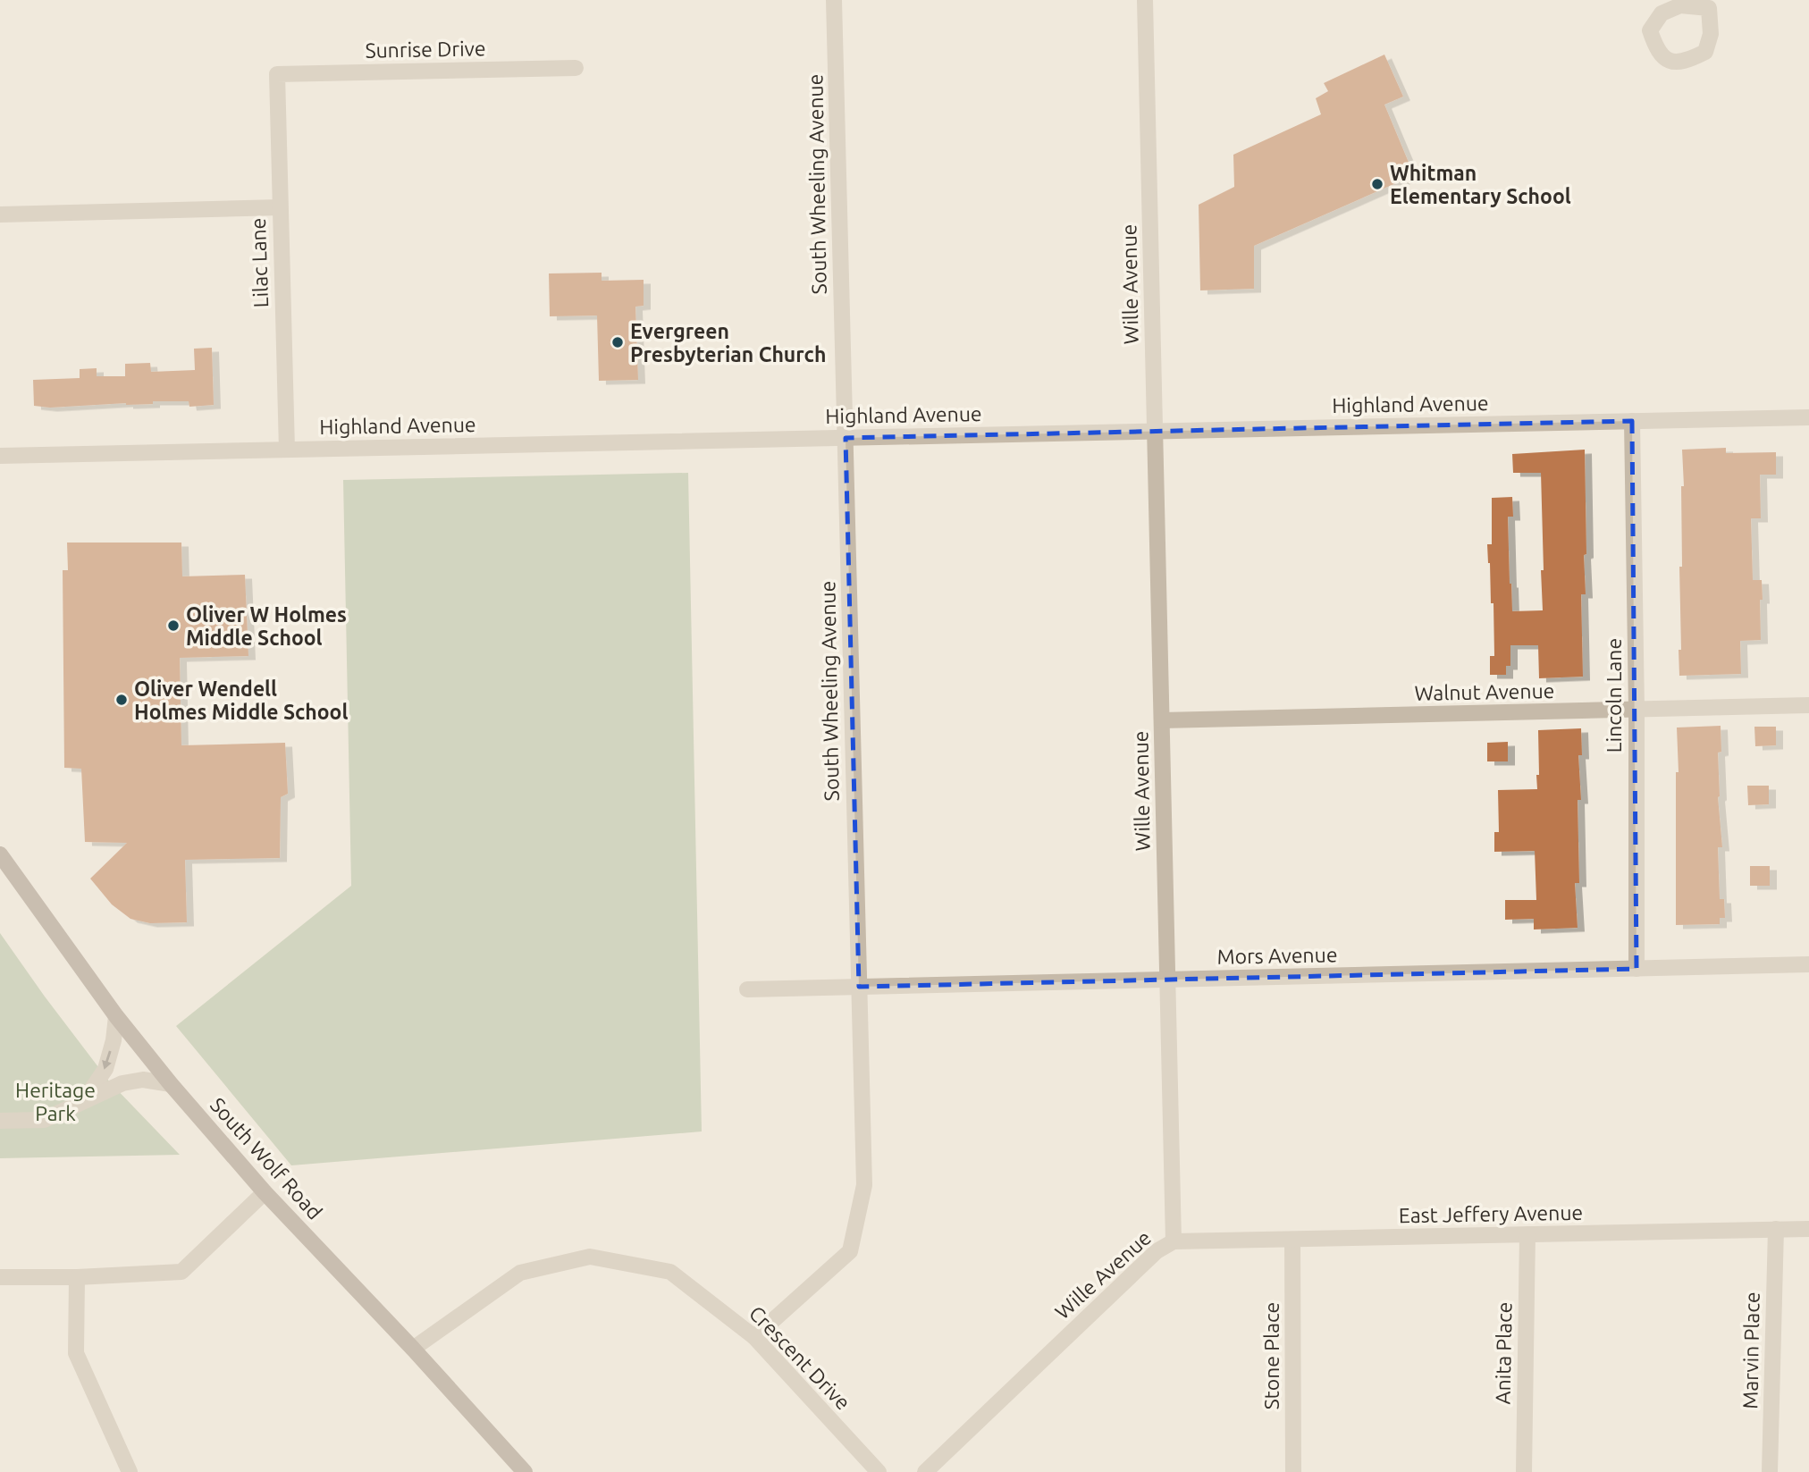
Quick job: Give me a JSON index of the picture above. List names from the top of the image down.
{
  "streets": {
    "main road": ["South Wolf Road"],
    "street": [
      "Sunrise Drive",
      "South Wheeling Avenue",
      "Lilac Lane",
      "Wille Avenue",
      "Highland Avenue",
      "Walnut Avenue",
      "Lincoln Lane",
      "Mors Avenue",
      "East Jeffery Avenue",
      "Marvin Place",
      "Anita Place",
      "Stone Place",
      "Crescent Drive"
    ]
  },
  "crossings": [
    ["Sunrise Drive", "Lilac Lane"],
    ["South Wheeling Avenue", "Highland Avenue"],
    ["South Wheeling Avenue", "Mors Avenue"],
    ["South Wheeling Avenue", "Crescent Drive"],
    ["Lilac Lane", "Highland Avenue"],
    ["Wille Avenue", "Highland Avenue"],
    ["Wille Avenue", "Walnut Avenue"],
    ["Wille Avenue", "Mors Avenue"],
    ["Wille Avenue", "East Jeffery Avenue"],
    ["Highland Avenue", "Lincoln Lane"],
    ["Walnut Avenue", "Lincoln Lane"],
    ["Lincoln Lane", "Mors Avenue"],
    ["South Wolf Road", "Crescent Drive"],
    ["East Jeffery Avenue", "Marvin Place"],
    ["East Jeffery Avenue", "Anita Place"],
    ["East Jeffery Avenue", "Stone Place"]
  ],
  "parks": ["Heritage Park"],
  "places": [
    "Whitman Elementary School",
    "Evergreen Presbyterian Church",
    "Oliver W Holmes Middle School",
    "Oliver Wendell Holmes Middle School"
  ]
}
